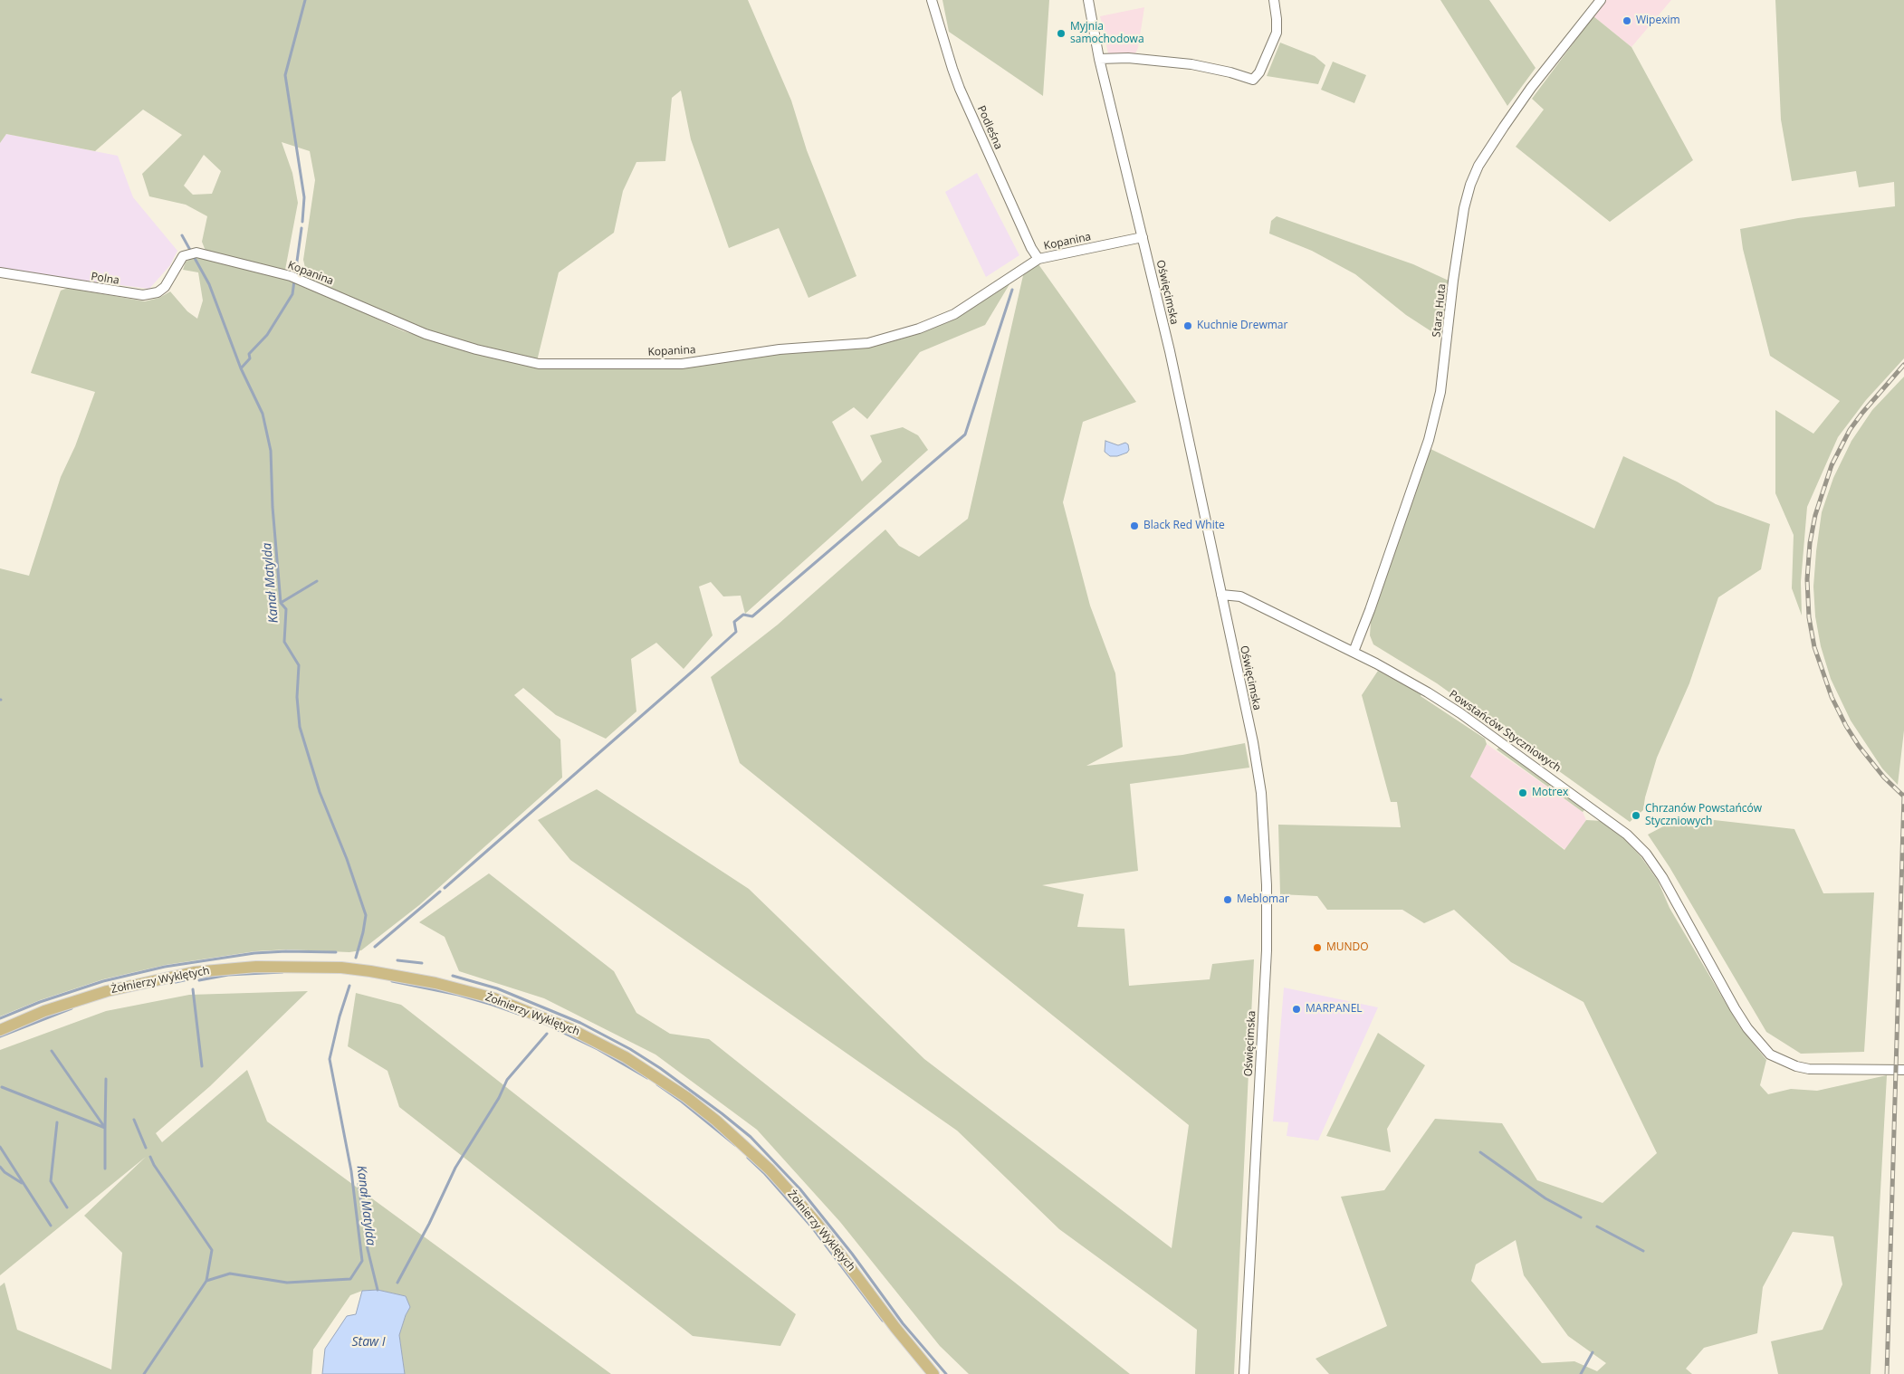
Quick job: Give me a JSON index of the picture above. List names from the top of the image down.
{
  "streets": {
    "main road": ["Żołnierzy Wyklętych"],
    "street": [
      "Podleśna",
      "Kopanina",
      "Polna",
      "Oświęcimska",
      "Stara Huta",
      "Powstańców Styczniowych"
    ]
  },
  "crossings": [
    ["Podleśna", "Kopanina"],
    ["Kopanina", "Polna"],
    ["Kopanina", "Oświęcimska"],
    ["Oświęcimska", "Powstańców Styczniowych"],
    ["Stara Huta", "Powstańców Styczniowych"]
  ],
  "water": ["Kanał Matylda", "Staw I"],
  "places": [
    "Wipexim",
    "Myjnia samochodowa",
    "Kuchnie Drewmar",
    "Black Red White",
    "Motrex",
    "Chrzanów Powstańców Styczniowych",
    "Meblomar",
    "MUNDO",
    "MARPANEL"
  ]
}
